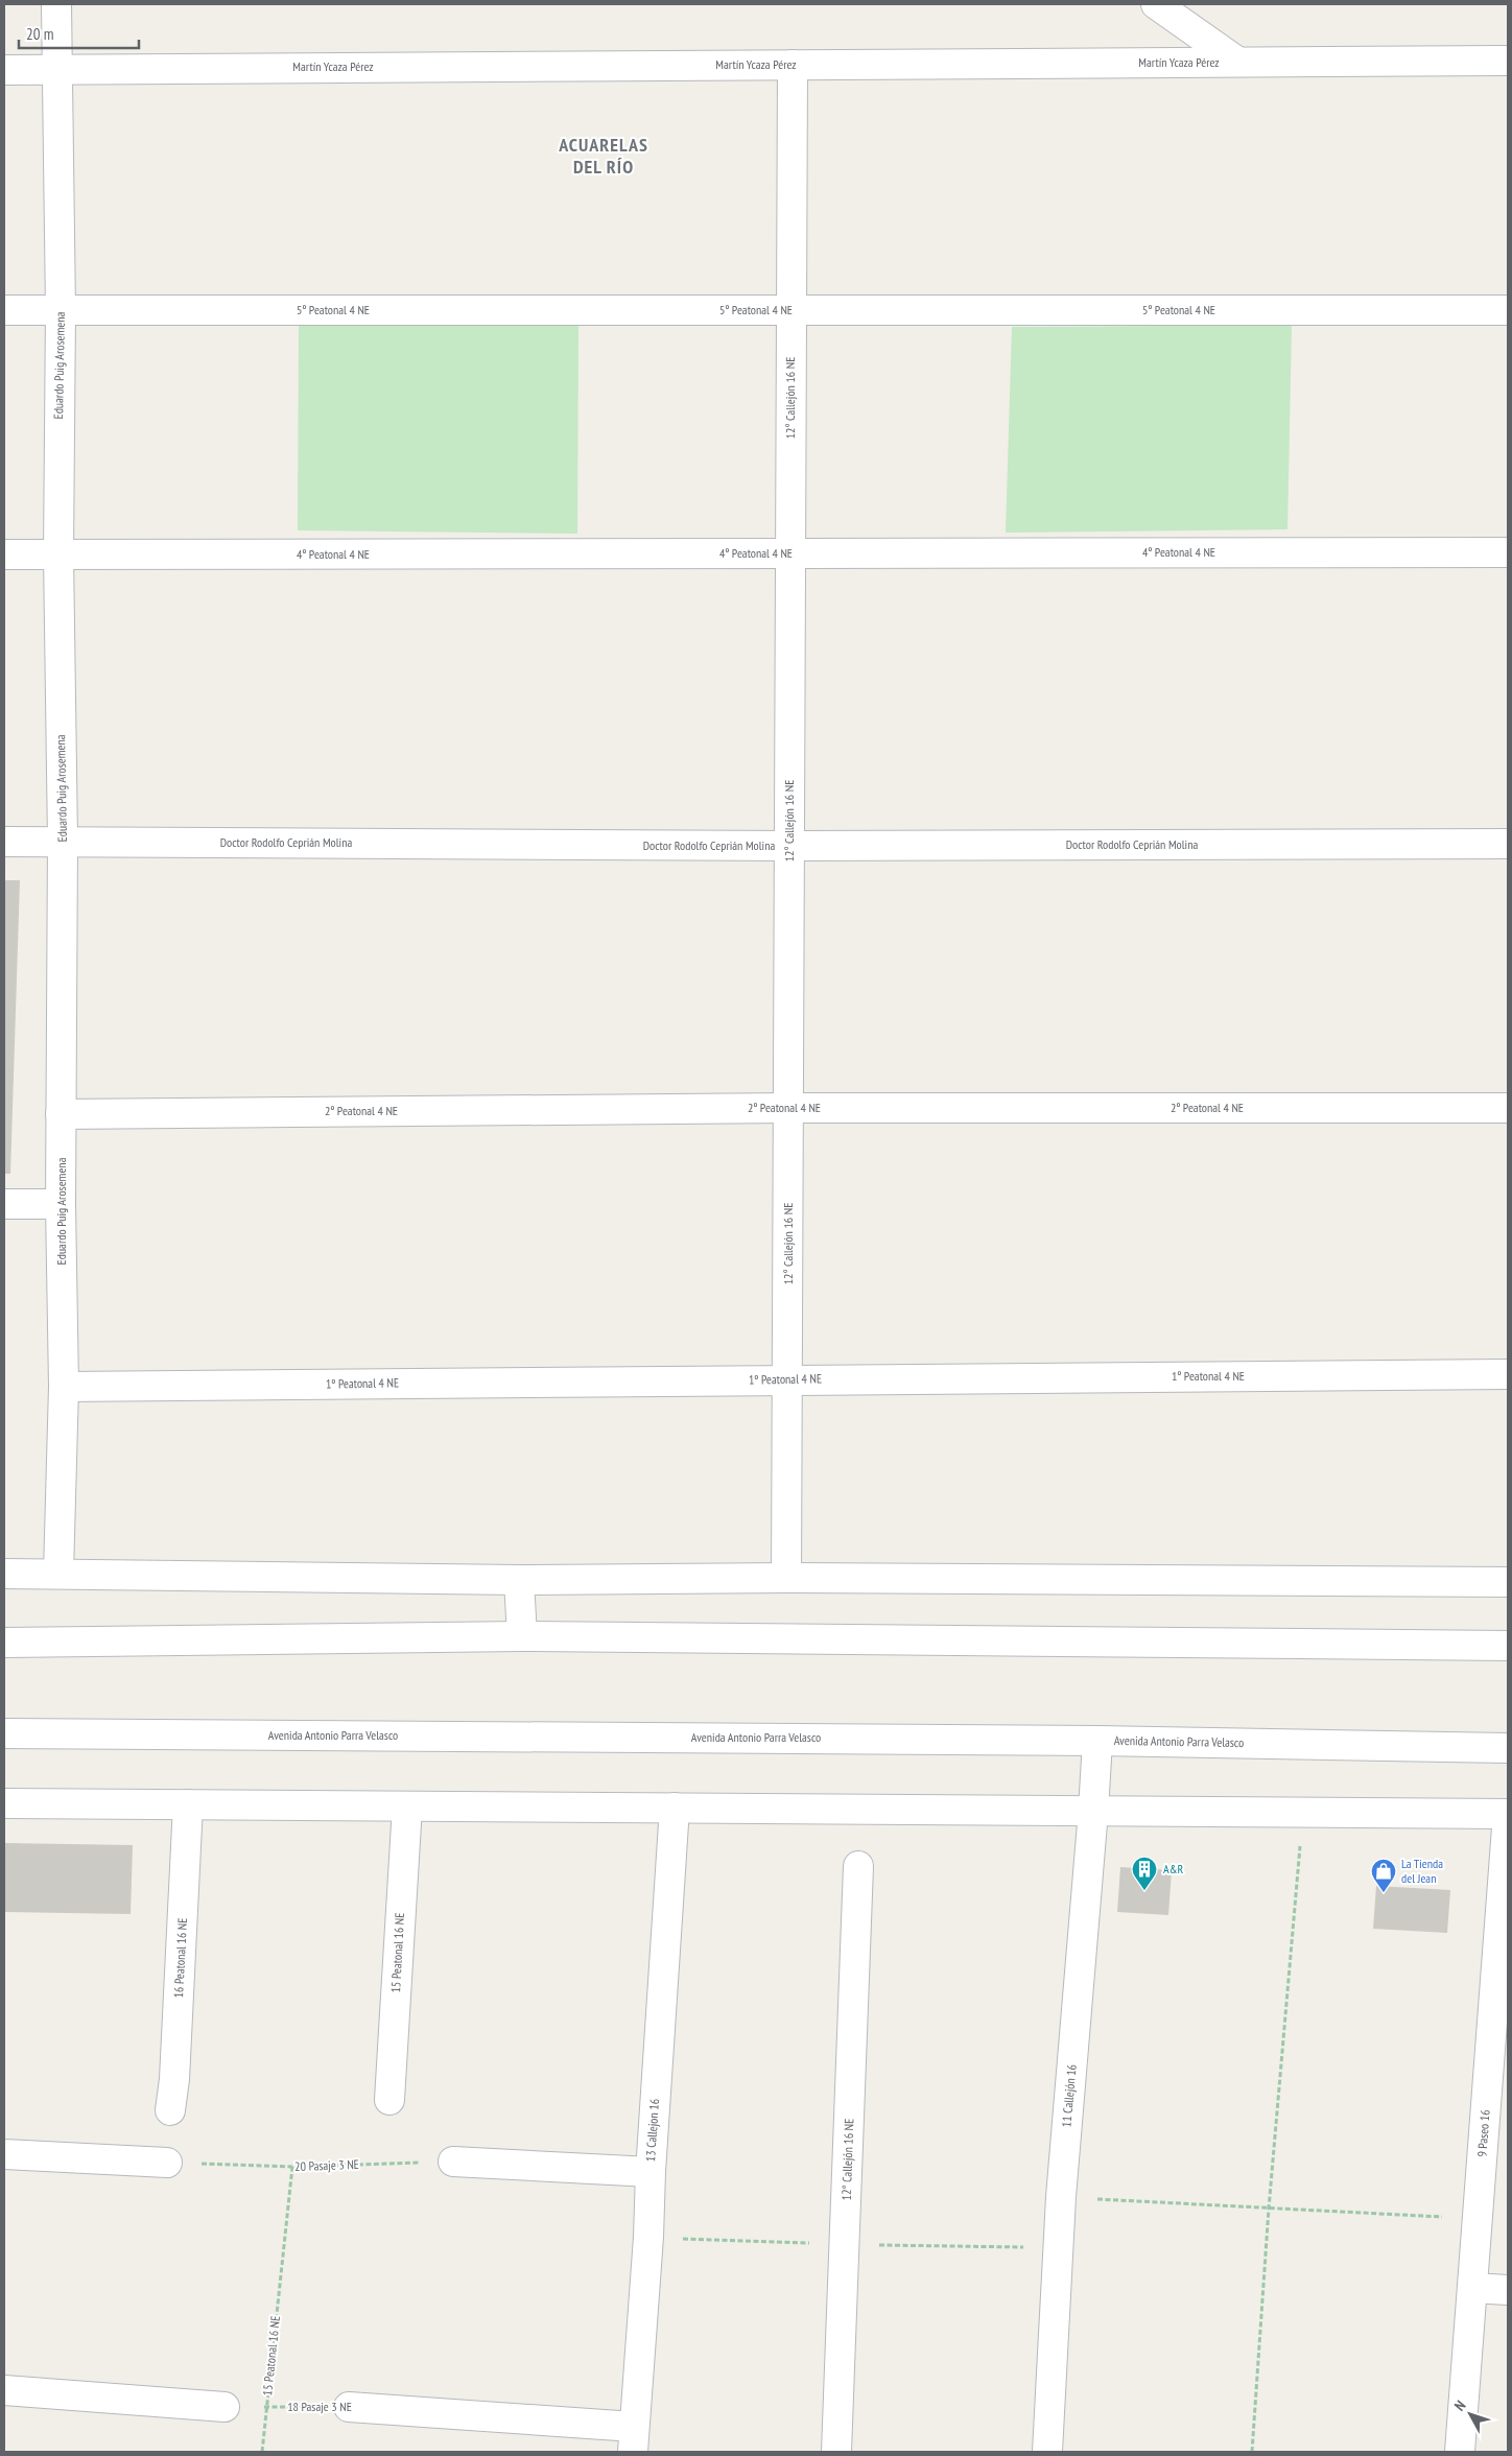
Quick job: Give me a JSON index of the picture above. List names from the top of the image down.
{
  "streets": {
    "street": [
      "Martín Ycaza Pérez",
      "5º Peatonal 4 NE",
      "Eduardo Puig Arosemena",
      "12° Callejón 16 NE",
      "4º Peatonal 4 NE",
      "Doctor Rodolfo Ceprián Molina",
      "2º Peatonal 4 NE",
      "1º Peatonal 4 NE",
      "Avenida Antonio Parra Velasco",
      "15 Peatonal 16 NE",
      "16 Peatonal 16 NE",
      "11 Callejón 16",
      "13 Callejon 16",
      "9 Paseo 16",
      "18 Pasaje 3 NE"
    ],
    "path": ["20 Pasaje 3 NE"]
  },
  "crossings": [
    ["Martín Ycaza Pérez", "Eduardo Puig Arosemena"],
    ["Martín Ycaza Pérez", "12° Callejón 16 NE"],
    ["5º Peatonal 4 NE", "Eduardo Puig Arosemena"],
    ["5º Peatonal 4 NE", "12° Callejón 16 NE"],
    ["Eduardo Puig Arosemena", "4º Peatonal 4 NE"],
    ["Eduardo Puig Arosemena", "Doctor Rodolfo Ceprián Molina"],
    ["Eduardo Puig Arosemena", "2º Peatonal 4 NE"],
    ["Eduardo Puig Arosemena", "1º Peatonal 4 NE"],
    ["12° Callejón 16 NE", "4º Peatonal 4 NE"],
    ["12° Callejón 16 NE", "Doctor Rodolfo Ceprián Molina"],
    ["12° Callejón 16 NE", "2º Peatonal 4 NE"],
    ["12° Callejón 16 NE", "1º Peatonal 4 NE"],
    ["Avenida Antonio Parra Velasco", "11 Callejón 16"],
    ["15 Peatonal 16 NE", "20 Pasaje 3 NE"],
    ["15 Peatonal 16 NE", "18 Pasaje 3 NE"],
    ["13 Callejon 16", "18 Pasaje 3 NE"]
  ],
  "districts": ["ACUARELAS DEL RÍO"],
  "places": {
    "building": ["A&R"],
    "shop": ["La Tienda del Jean"]
  },
  "scale_bar": "20 m",
  "north": "top left"
}
